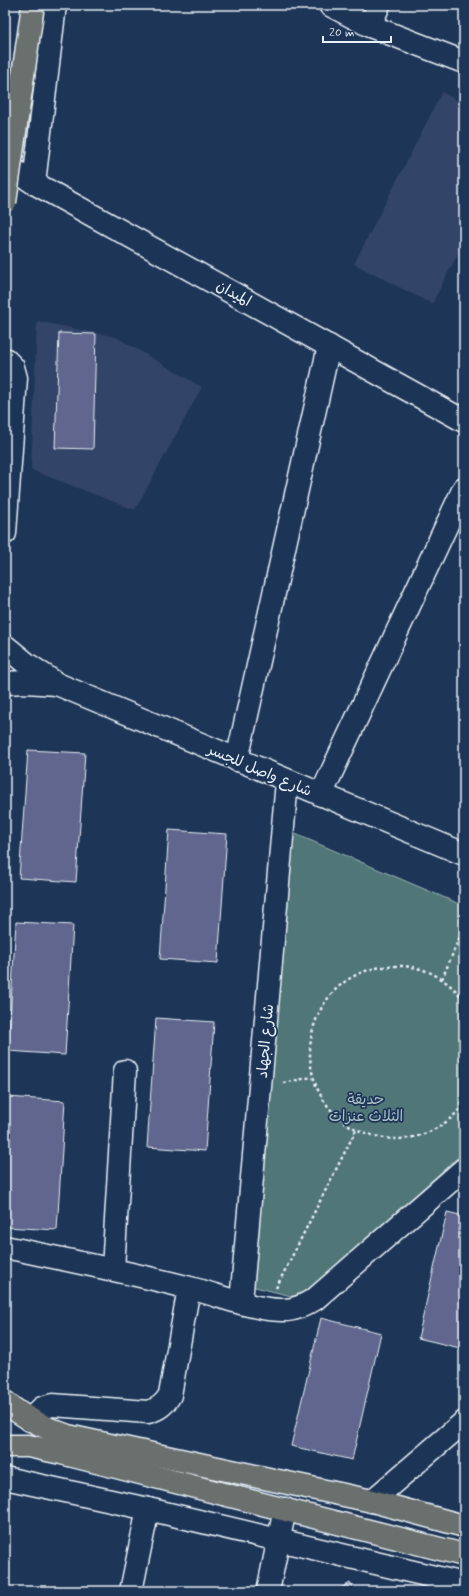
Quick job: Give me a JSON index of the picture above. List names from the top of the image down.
{
  "streets": {
    "street": ["الميدان", "شارع واصل للجسر", "شارع الجهاد"]
  },
  "crossings": [
    ["شارع واصل للجسر", "شارع الجهاد"]
  ],
  "parks": ["حديقة الثلاث عنزات"],
  "scale_bar": "20 m"
}
